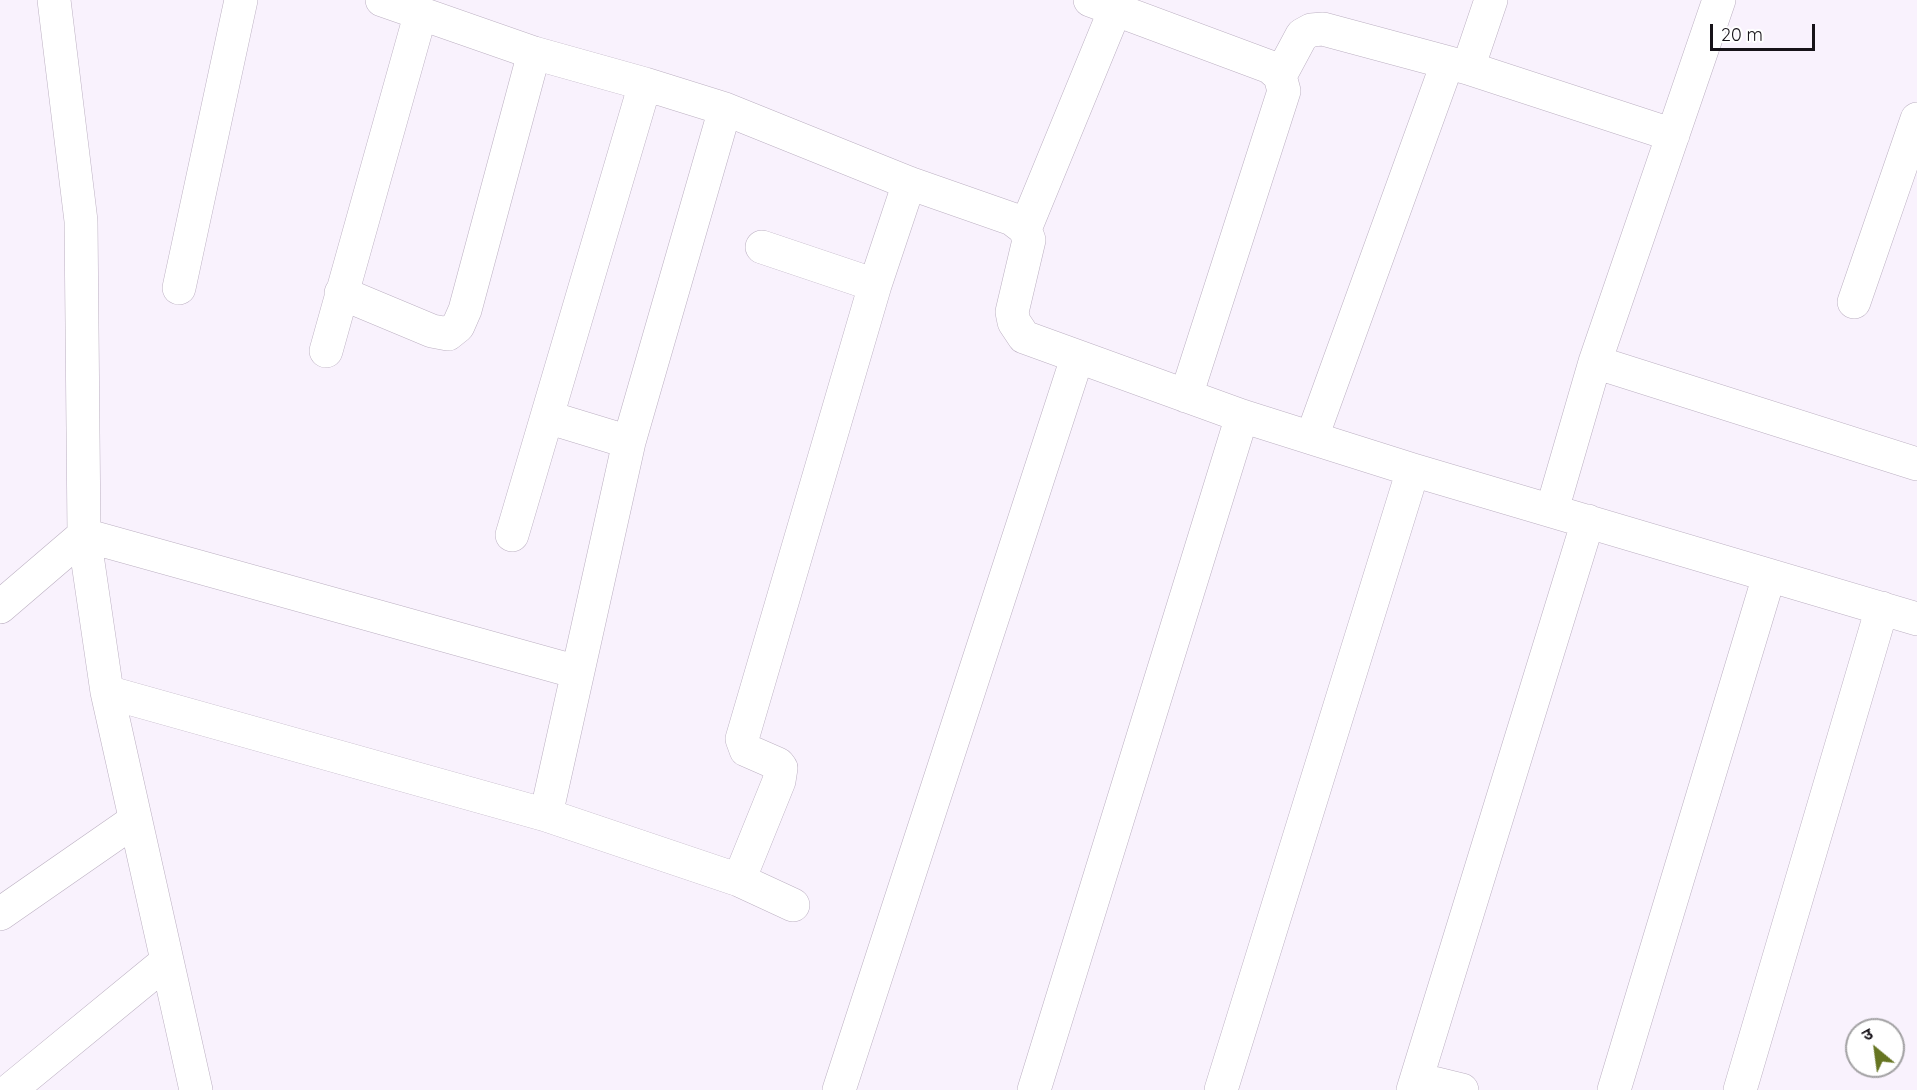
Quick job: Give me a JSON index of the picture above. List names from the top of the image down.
{
  "scale_bar": "20 m",
  "north": "top left"
}
